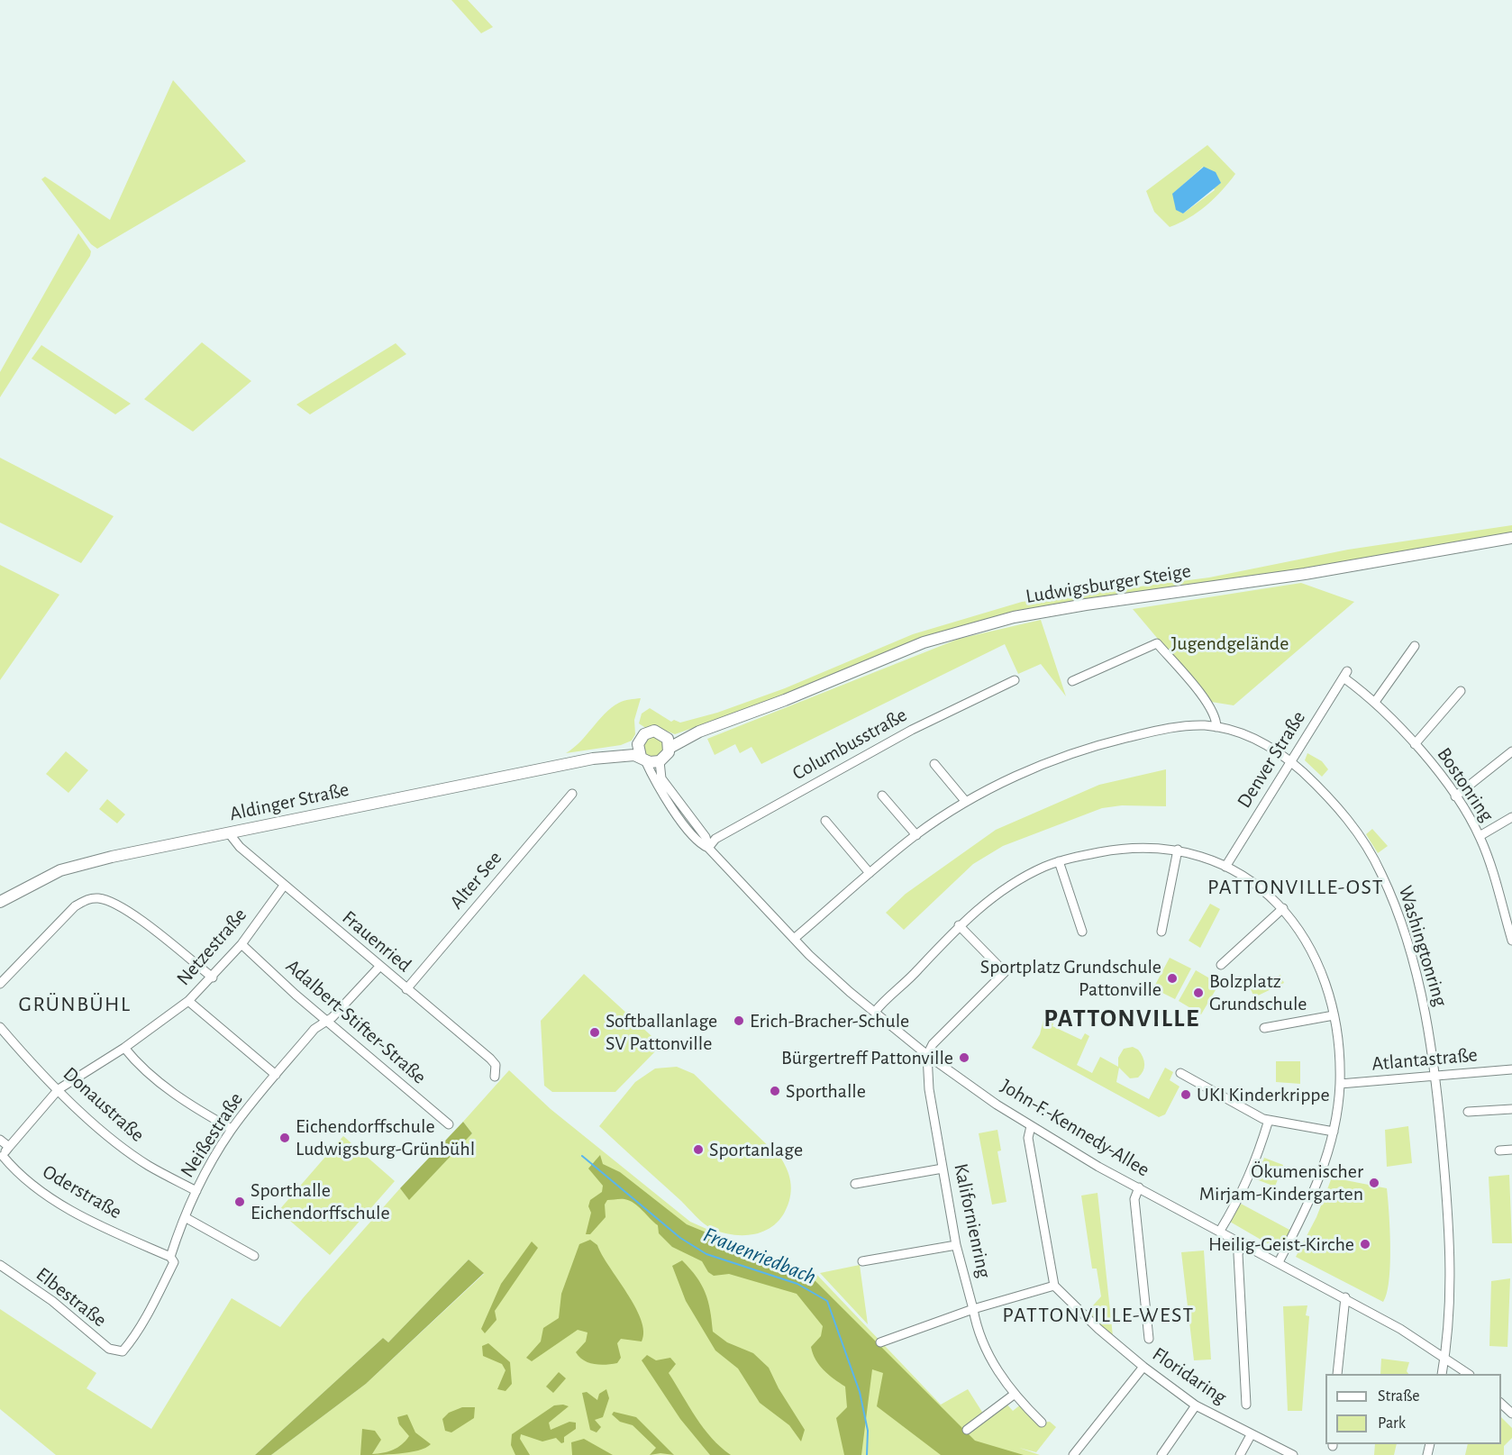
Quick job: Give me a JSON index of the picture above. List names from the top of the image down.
{
  "streets": {
    "main road": ["Ludwigsburger Steige", "Aldinger Straße"],
    "street": [
      "Columbusstraße",
      "Denver Straße",
      "Bostonring",
      "Alter See",
      "Frauenried",
      "Washingtonring",
      "Netzestraße",
      "Adalbert-Stifter-Straße",
      "Atlantastraße",
      "Donaustraße",
      "John-F.-Kennedy-Allee",
      "Neißestraße",
      "Oderstraße",
      "Kalifornienring",
      "Elbestraße",
      "Floridaring"
    ]
  },
  "crossings": [
    ["Columbusstraße", "John-F.-Kennedy-Allee"],
    ["Denver Straße", "Bostonring"],
    ["Denver Straße", "Washingtonring"],
    ["Aldinger Straße", "Frauenried"],
    ["Alter See", "Frauenried"],
    ["Frauenried", "Netzestraße"],
    ["Frauenried", "Neißestraße"],
    ["Washingtonring", "Atlantastraße"],
    ["Washingtonring", "John-F.-Kennedy-Allee"],
    ["Netzestraße", "Adalbert-Stifter-Straße"],
    ["Netzestraße", "Donaustraße"],
    ["Netzestraße", "Oderstraße"],
    ["Adalbert-Stifter-Straße", "Neißestraße"],
    ["Donaustraße", "Neißestraße"],
    ["John-F.-Kennedy-Allee", "Kalifornienring"],
    ["Neißestraße", "Oderstraße"],
    ["Neißestraße", "Elbestraße"],
    ["Kalifornienring", "Floridaring"]
  ],
  "districts": [
    "PATTONVILLE-OST",
    "GRÜNBÜHL",
    "PATTONVILLE",
    "PATTONVILLE-WEST"
  ],
  "water": ["Frauenriedbach"],
  "parks": ["Jugendgelände"],
  "places": [
    "Sportplatz Grundschule Pattonville",
    "Bolzplatz Grundschule",
    "Erich-Bracher-Schule",
    "Softballanlage SV Pattonville",
    "Bürgertreff Pattonville",
    "Sporthalle",
    "UKI Kinderkrippe",
    "Eichendorffschule Ludwigsburg-Grünbühl",
    "Sportanlage",
    "Ökumenischer Mirjam-Kindergarten",
    "Sporthalle Eichendorffschule",
    "Heilig-Geist-Kirche"
  ],
  "legend": ["Straße", "Park"]
}
